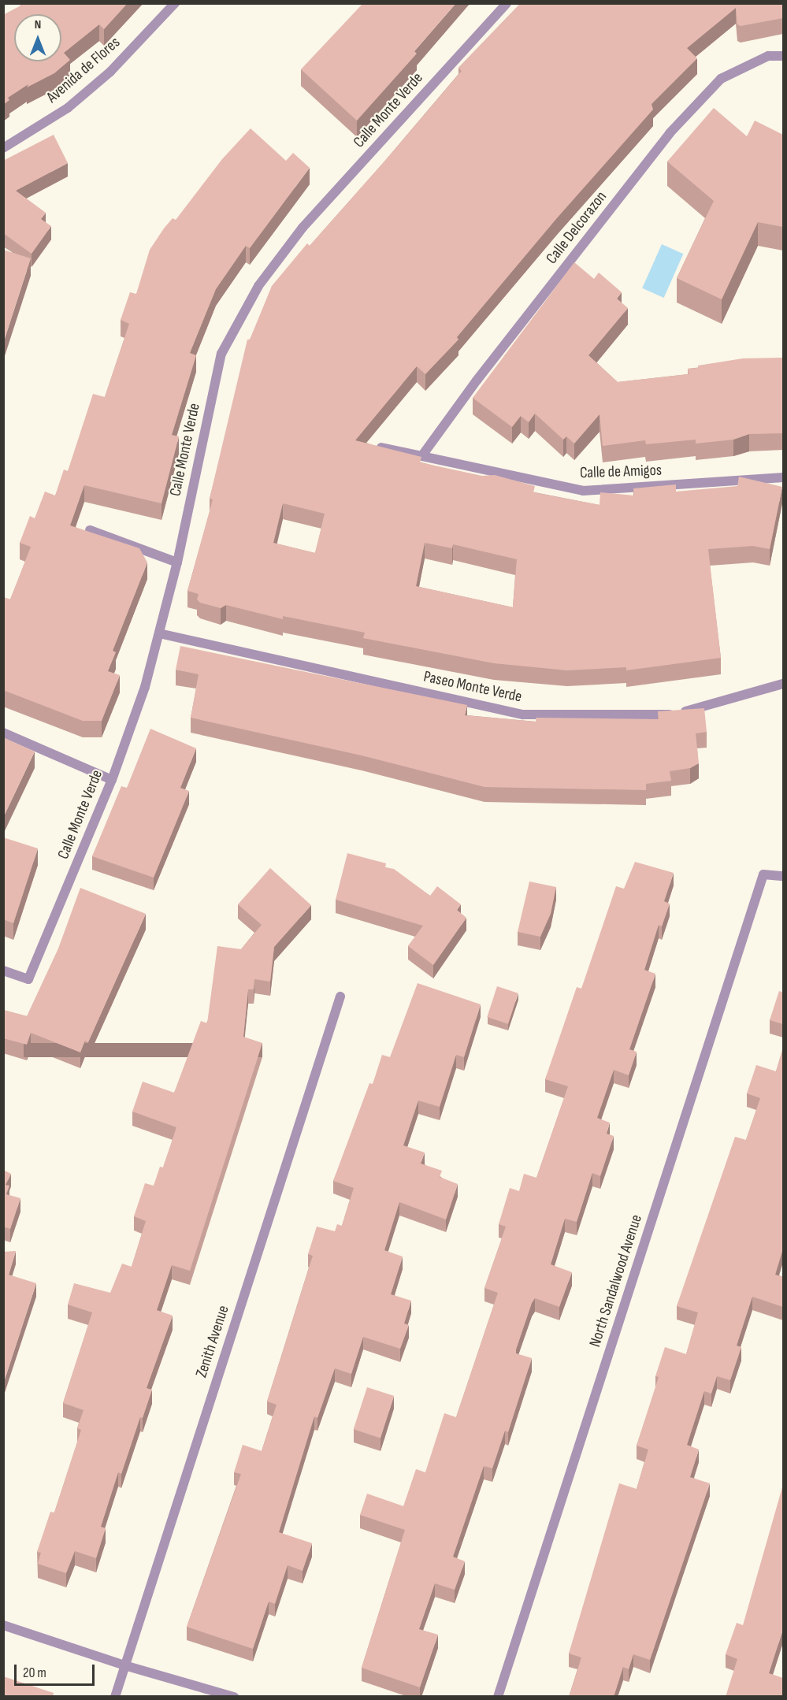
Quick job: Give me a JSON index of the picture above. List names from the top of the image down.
{
  "streets": {
    "street": [
      "Avenida de Flores",
      "Calle Monte Verde",
      "Calle Delcorazon",
      "Calle de Amigos",
      "Paseo Monte Verde",
      "North Sandalwood Avenue",
      "Zenith Avenue"
    ]
  },
  "crossings": [
    ["Calle Monte Verde", "Paseo Monte Verde"],
    ["Calle Delcorazon", "Calle de Amigos"]
  ],
  "scale_bar": "20 m",
  "north": "top"
}
